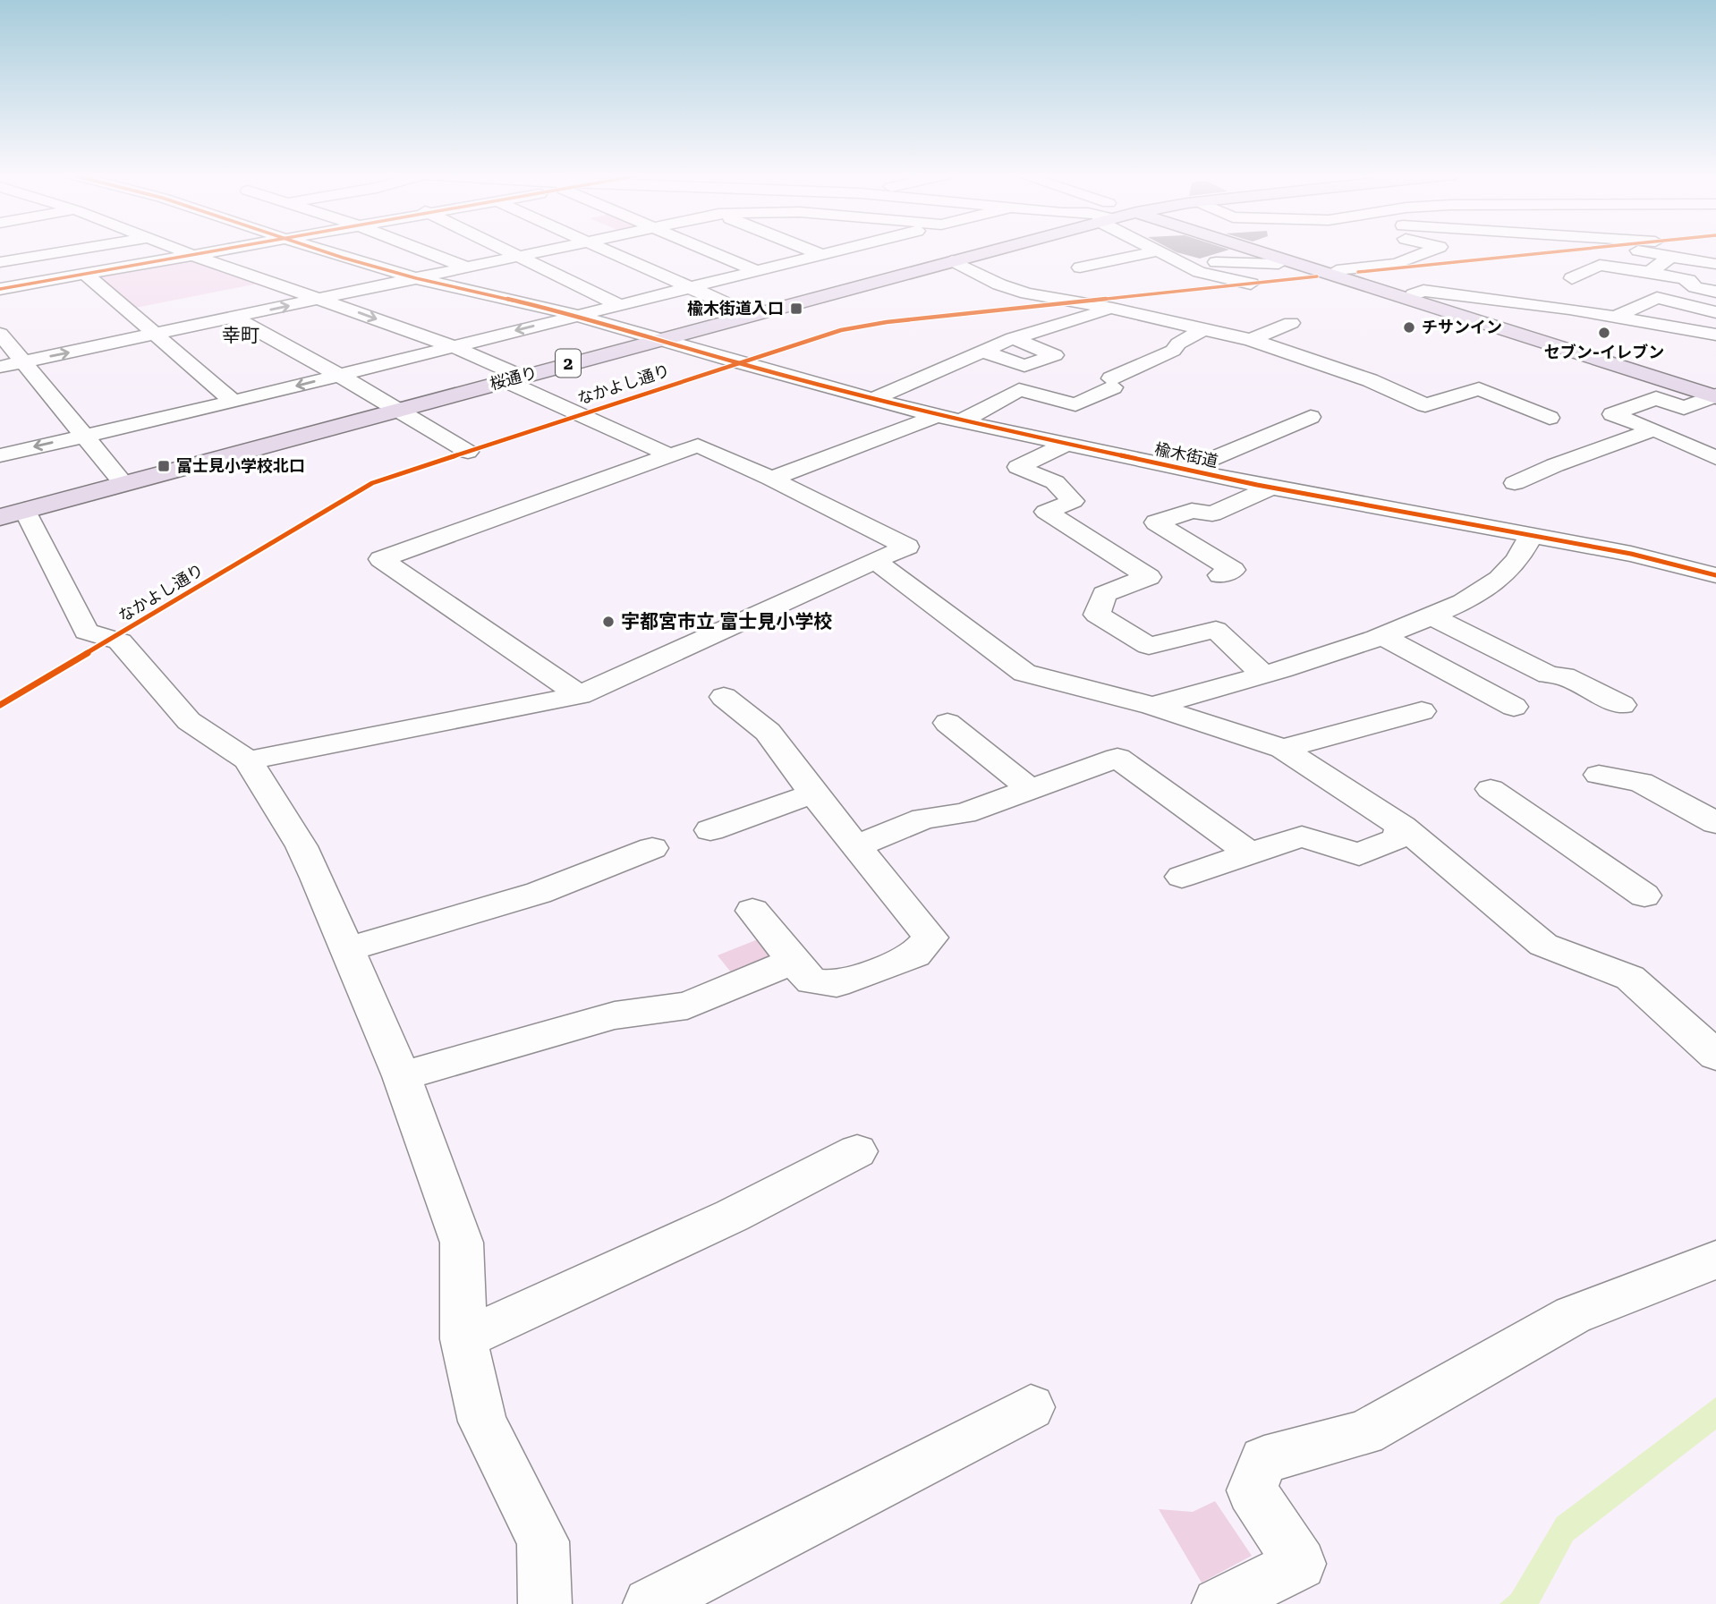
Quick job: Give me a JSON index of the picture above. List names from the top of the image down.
{
  "streets": {
    "main road": ["2", "桜通り"],
    "street": ["楡木街道"],
    "cycle path": ["なかよし通り"]
  },
  "crossings": [
    ["桜通り", "楡木街道"]
  ],
  "districts": ["幸町"],
  "places": {
    "transit": ["楡木街道入口", "富士見小学校北口"],
    "other": ["チサンイン", "セブン-イレブン", "宇都宮市立 富士見小学校"]
  }
}
